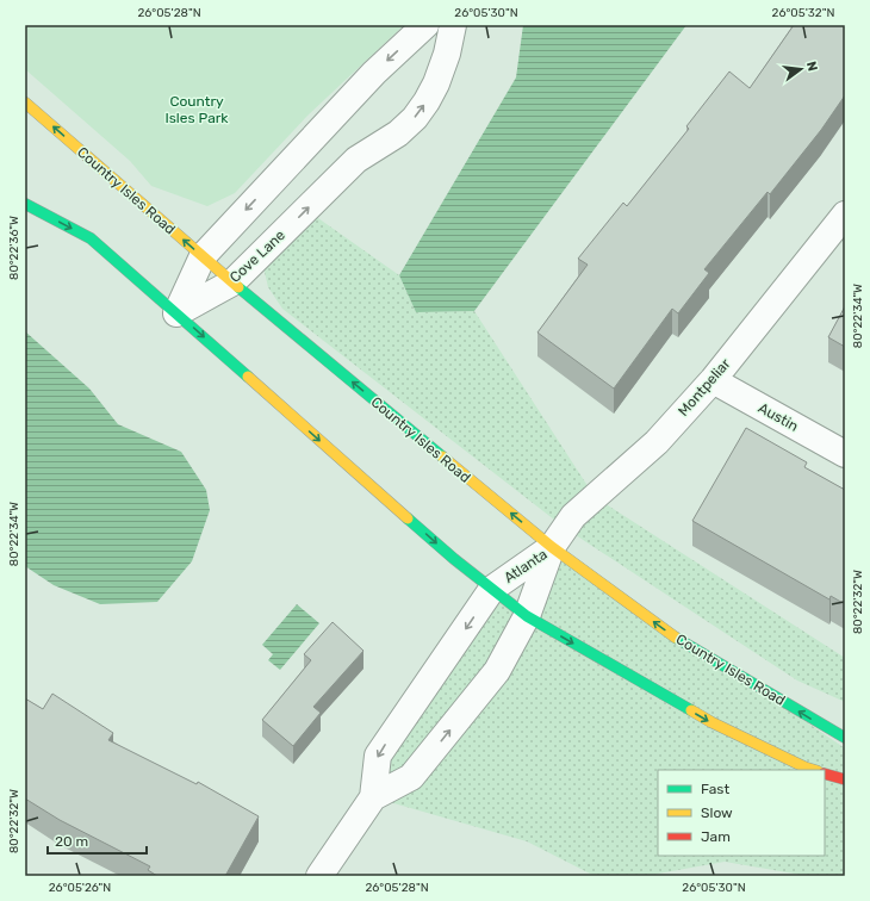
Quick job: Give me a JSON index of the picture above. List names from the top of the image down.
{
  "streets": {
    "street": [
      "Country Isles Road",
      "Cove Lane",
      "Montpeliar",
      "Austin",
      "Atlanta"
    ]
  },
  "crossings": [
    ["Country Isles Road", "Cove Lane"],
    ["Country Isles Road", "Montpeliar"],
    ["Country Isles Road", "Atlanta"],
    ["Montpeliar", "Austin"],
    ["Montpeliar", "Atlanta"]
  ],
  "parks": ["Country Isles Park"],
  "legend": ["Fast", "Slow", "Jam"],
  "scale_bar": "20 m",
  "north": "right",
  "coordinates": [
    "26°05'28\"N",
    "26°05'30\"N",
    "26°05'32\"N",
    "80°22'36\"W",
    "80°22'34\"W",
    "80°22'32\"W",
    "26°05'26\"N"
  ]
}
